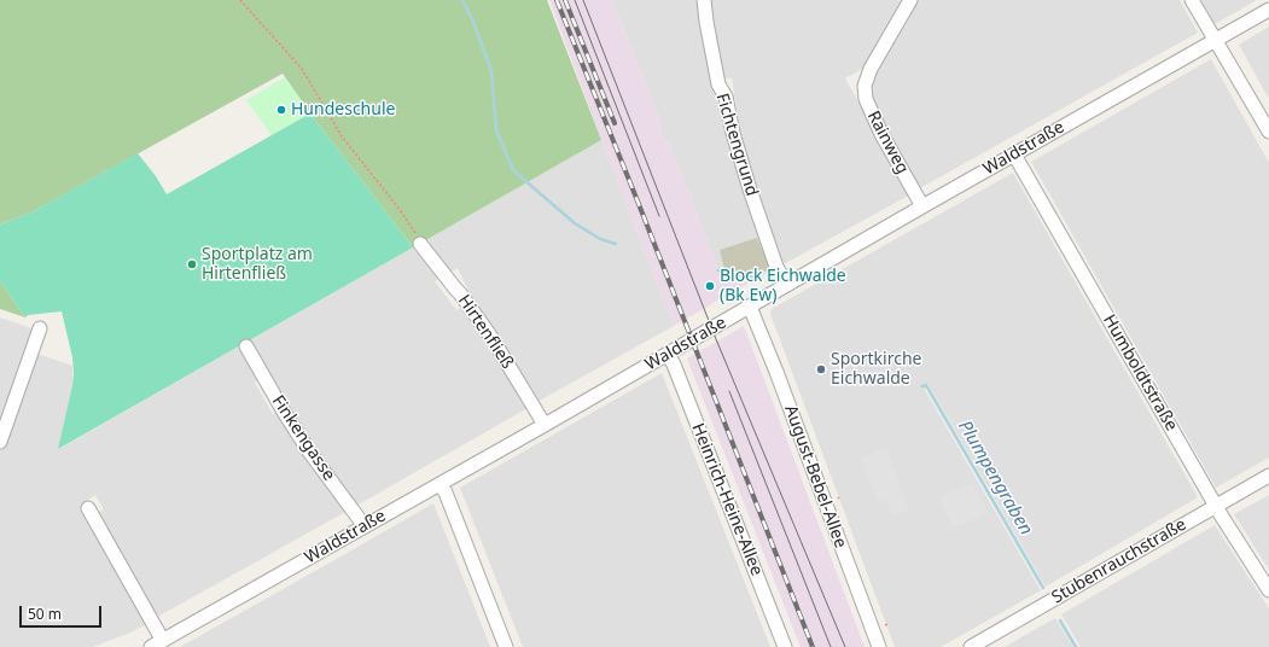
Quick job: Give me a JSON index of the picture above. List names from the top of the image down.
{
  "streets": {
    "street": [
      "Rainweg",
      "Fichtengrund",
      "Waldstraße",
      "Hirtenfließ",
      "Humboldtstraße",
      "Finkengasse",
      "August-Bebel-Allee",
      "Heinrich-Heine-Allee",
      "Stubenrauchstraße"
    ]
  },
  "crossings": [
    ["Rainweg", "Waldstraße"],
    ["Fichtengrund", "Waldstraße"],
    ["Waldstraße", "Hirtenfließ"],
    ["Waldstraße", "Humboldtstraße"],
    ["Waldstraße", "Finkengasse"],
    ["Waldstraße", "August-Bebel-Allee"],
    ["Waldstraße", "Heinrich-Heine-Allee"],
    ["Humboldtstraße", "Stubenrauchstraße"]
  ],
  "water": ["Plumpengraben"],
  "places": [
    "Hundeschule",
    "Sportplatz am Hirtenfließ",
    "Block Eichwalde (Bk Ew)",
    "Sportkirche Eichwalde"
  ],
  "scale_bar": "50 m"
}
